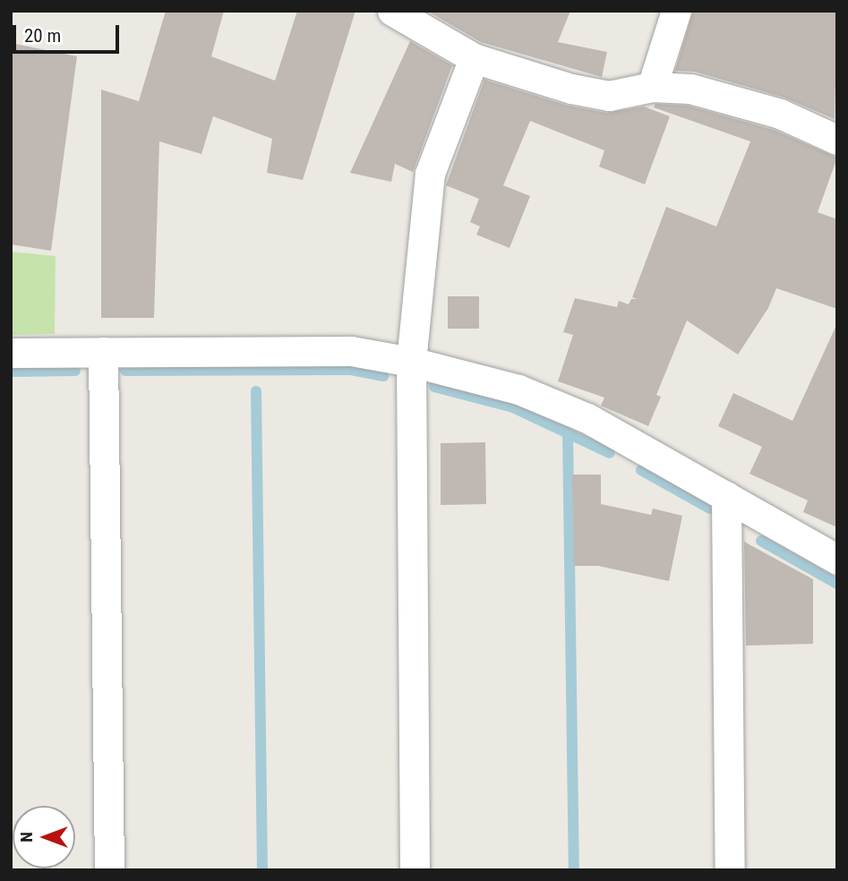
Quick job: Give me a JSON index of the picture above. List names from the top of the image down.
{
  "scale_bar": "20 m",
  "north": "left"
}
